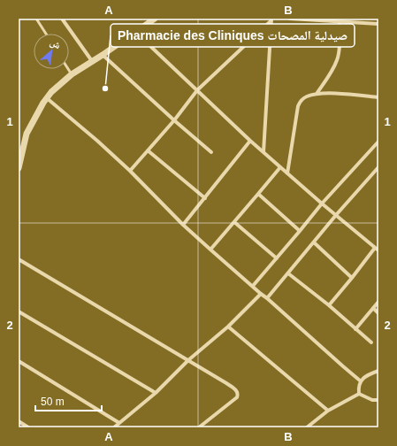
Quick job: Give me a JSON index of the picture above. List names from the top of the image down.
{
  "places": ["Pharmacie des Cliniques صيدلية المصحات"],
  "scale_bar": "50 m",
  "north": "top right",
  "grid": {
    "columns": ["A", "B"],
    "rows": ["1", "2"]
  }
}
